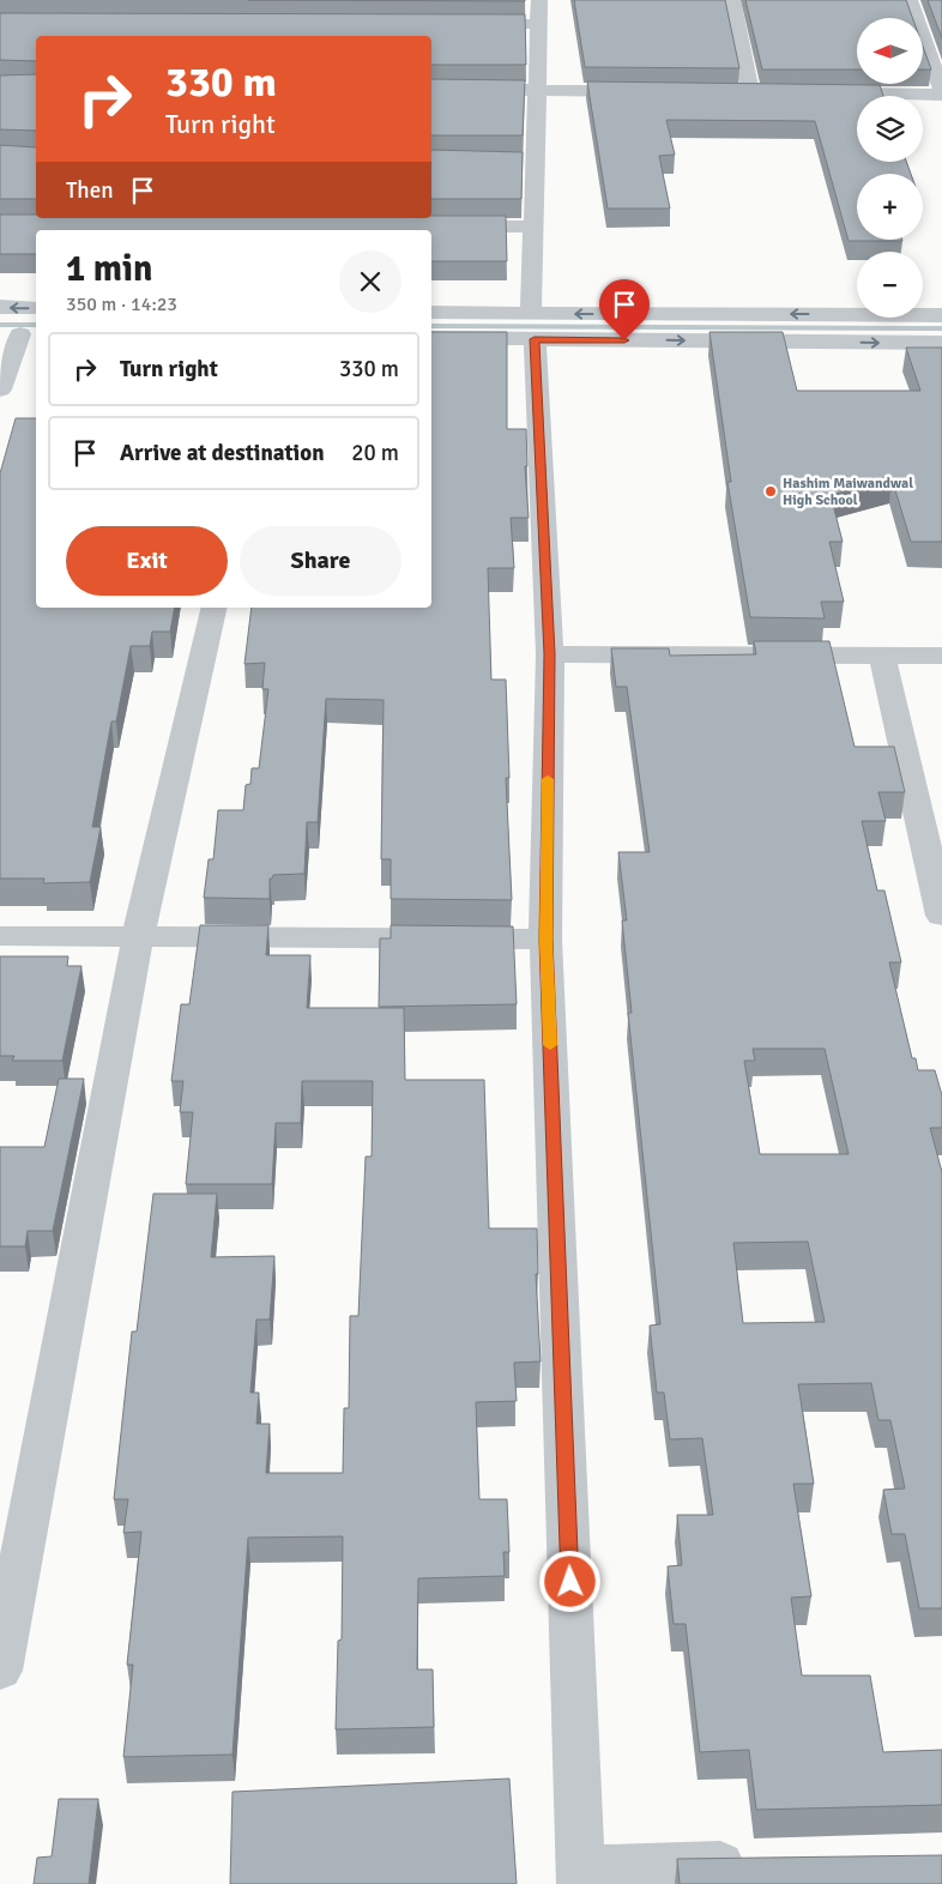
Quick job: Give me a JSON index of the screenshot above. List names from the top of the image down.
{
  "places": ["Hashim Maiwandwal High School"],
  "north": "left",
  "page": {
    "map_buttons": ["+", "−"],
    "turn": ["330 m", "Turn right"],
    "then": "Then",
    "heading": ["1 min", "350 m · 14:23"],
    "list": [
      {
        "name": "Turn right",
        "value": "330 m"
      },
      {
        "name": "Arrive at destination",
        "value": "20 m"
      }
    ],
    "buttons": ["Exit", "Share"]
  }
}
